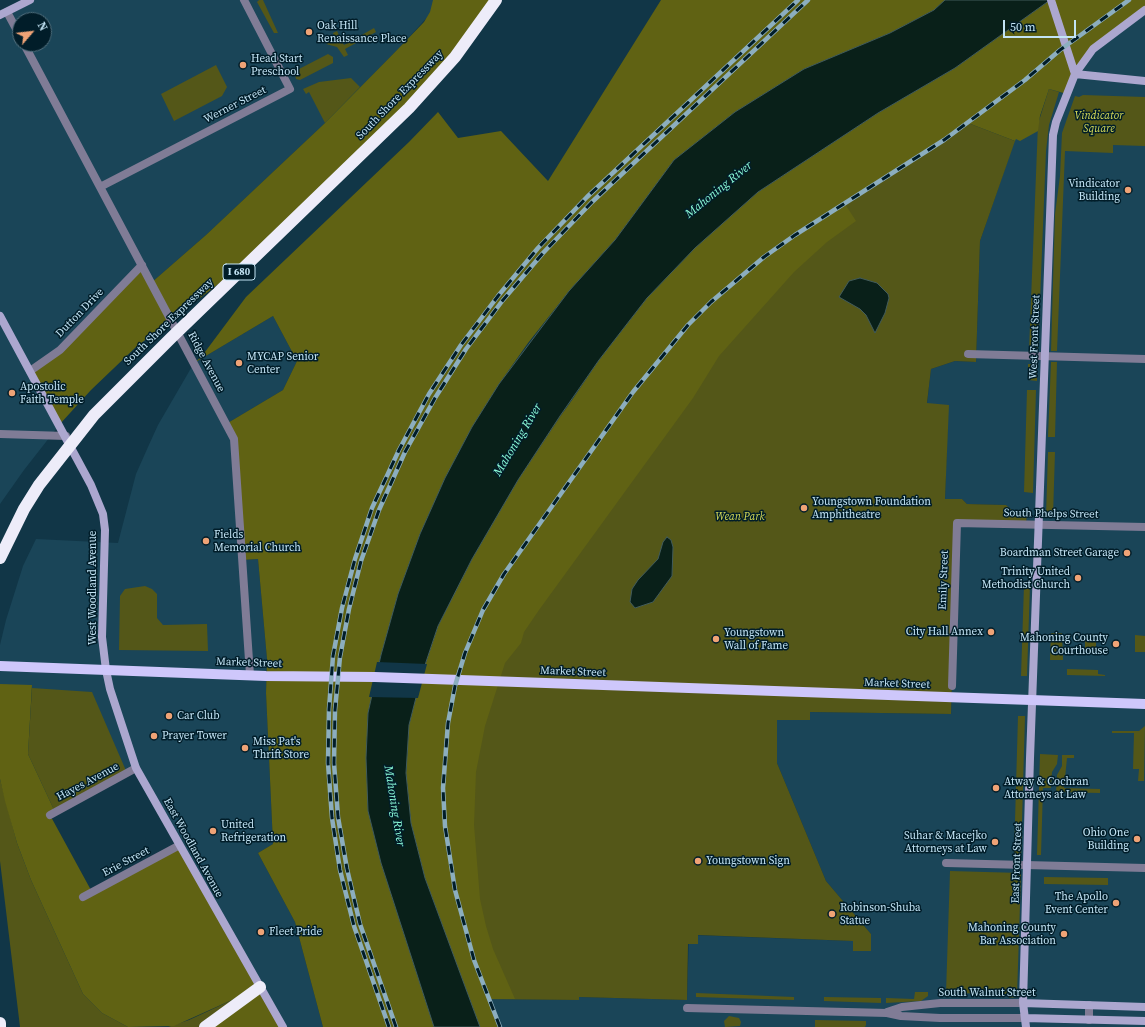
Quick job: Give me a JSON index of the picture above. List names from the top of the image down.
{
  "streets": {
    "highway": ["South Shore Expressway", "I 680"],
    "main road": ["Market Street"],
    "street": [
      "Werner Street",
      "Dutton Drive",
      "West Front Street",
      "Ridge Avenue",
      "South Phelps Street",
      "Emily Street",
      "West Woodland Avenue",
      "Hayes Avenue",
      "East Woodland Avenue",
      "Erie Street",
      "East Front Street",
      "South Walnut Street"
    ]
  },
  "crossings": [
    ["Werner Street", "Ridge Avenue"],
    ["Dutton Drive", "Ridge Avenue"],
    ["Dutton Drive", "West Woodland Avenue"],
    ["West Front Street", "South Phelps Street"],
    ["West Front Street", "Market Street"],
    ["West Front Street", "East Front Street"],
    ["Ridge Avenue", "Market Street"],
    ["South Phelps Street", "Emily Street"],
    ["West Woodland Avenue", "Market Street"],
    ["West Woodland Avenue", "East Woodland Avenue"],
    ["Market Street", "East Woodland Avenue"],
    ["Market Street", "East Front Street"],
    ["Hayes Avenue", "East Woodland Avenue"],
    ["East Woodland Avenue", "Erie Street"],
    ["East Front Street", "South Walnut Street"]
  ],
  "water": ["Mahoning River"],
  "parks": ["Vindicator Square", "Wean Park"],
  "places": [
    "Oak Hill Renaissance Place",
    "Head Start Preschool",
    "Vindicator Building",
    "MYCAP Senior Center",
    "Apostolic Faith Temple",
    "Youngstown Foundation Amphitheatre",
    "Fields Memorial Church",
    "Boardman Street Garage",
    "Trinity United Methodist Church",
    "City Hall Annex",
    "Youngstown Wall of Fame",
    "Mahoning County Courthouse",
    "Car Club",
    "Prayer Tower",
    "Miss Pat's Thrift Store",
    "Atway & Cochran Attorneys at Law",
    "United Refrigeration",
    "Ohio One Building",
    "Suhar & Macejko Attorneys at Law",
    "Youngstown Sign",
    "The Apollo Event Center",
    "Robinson-Shuba Statue",
    "Fleet Pride",
    "Mahoning County Bar Association"
  ],
  "scale_bar": "50 m",
  "north": "top right"
}
